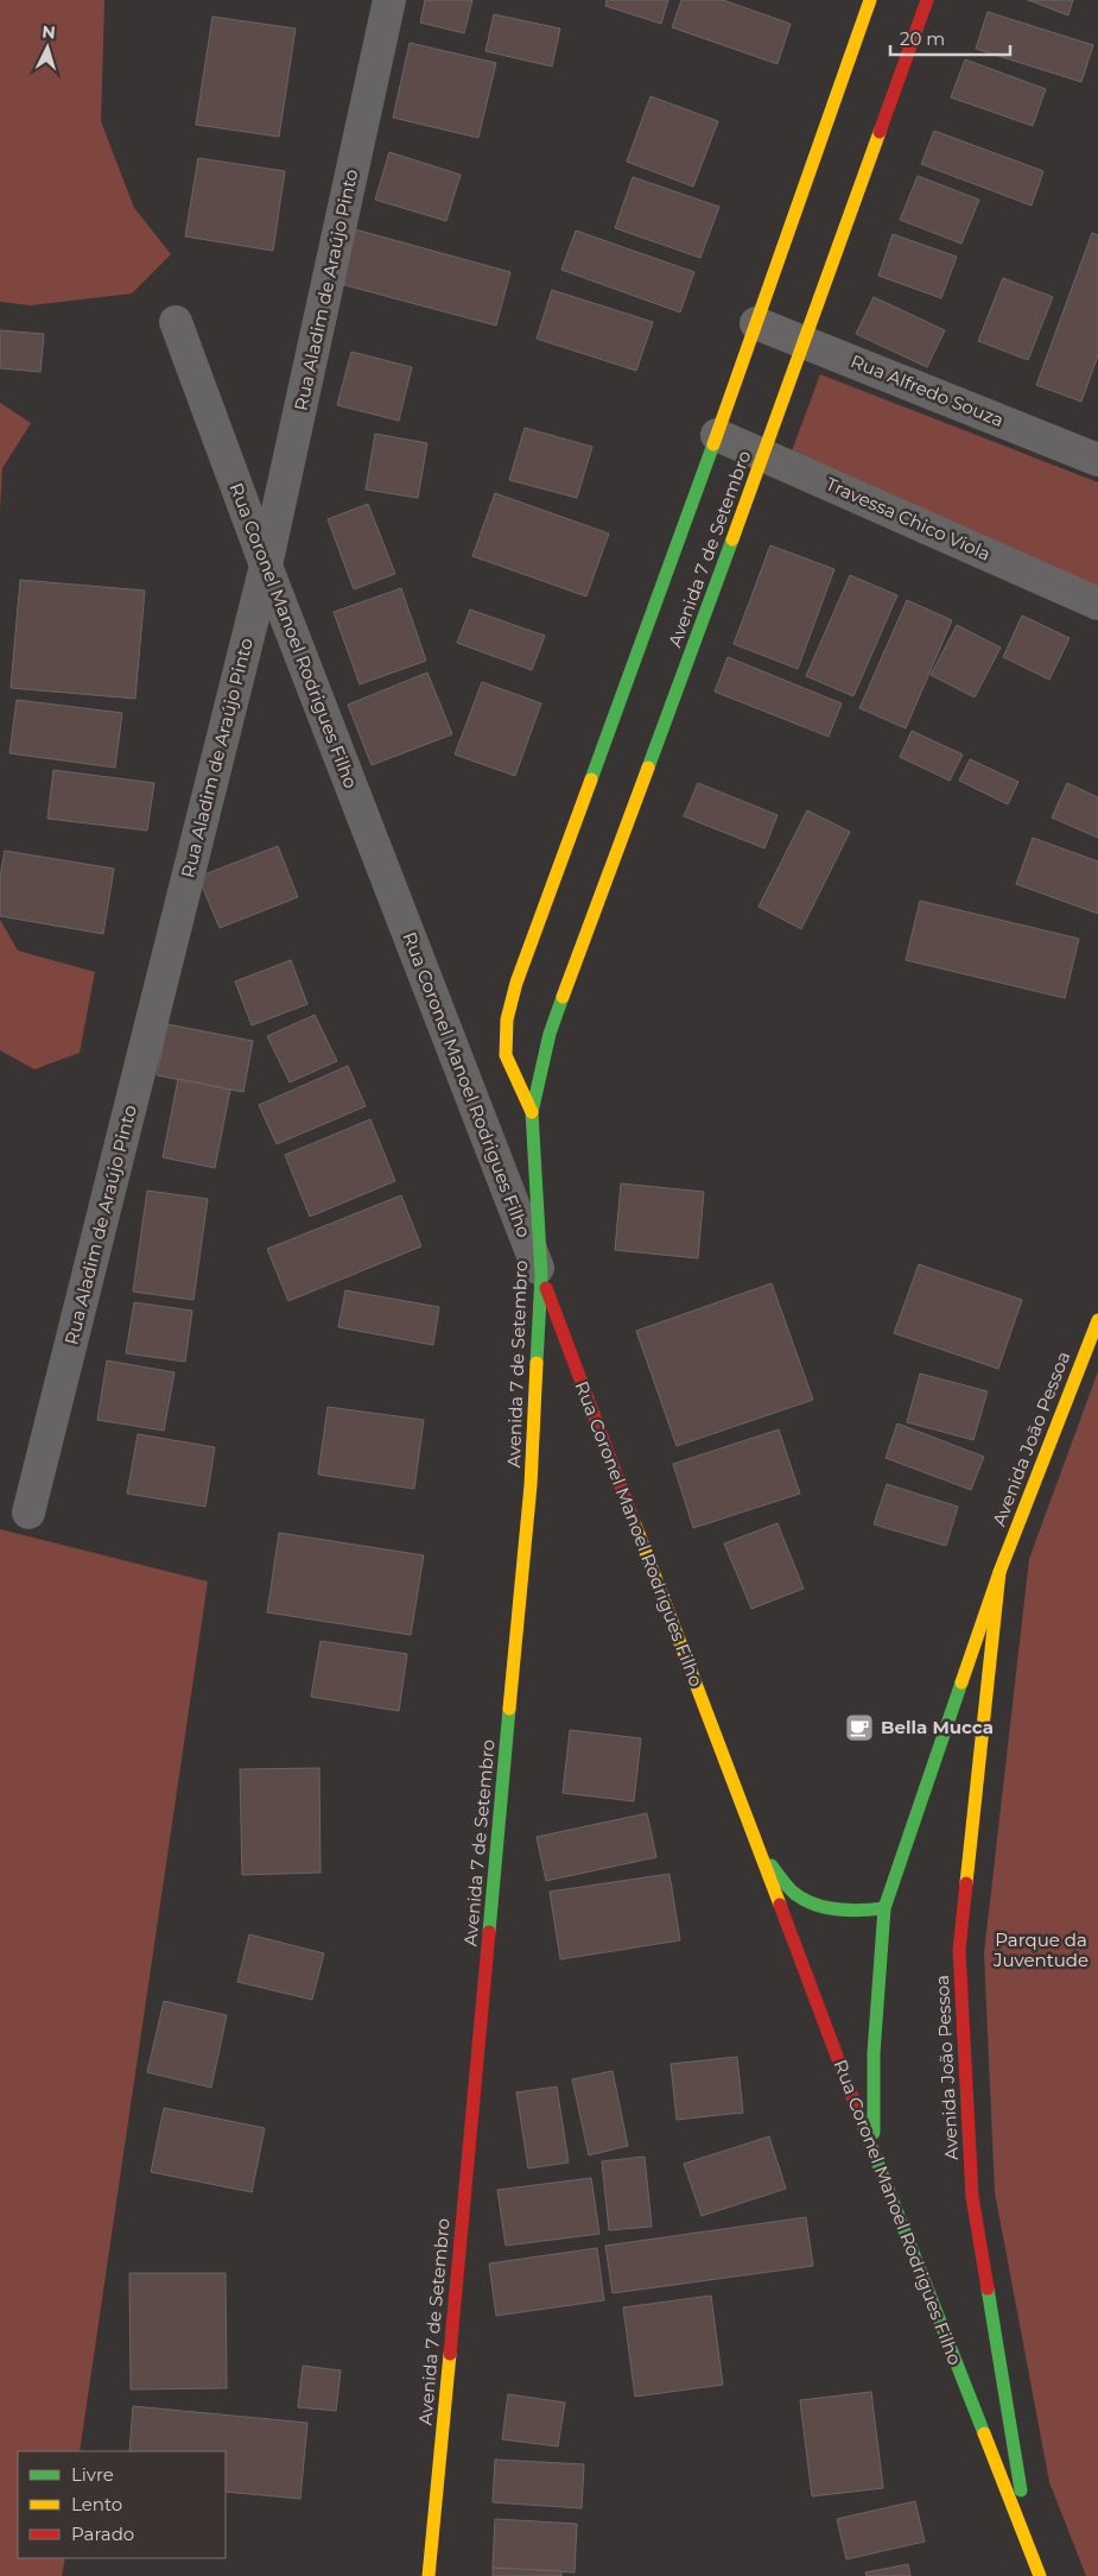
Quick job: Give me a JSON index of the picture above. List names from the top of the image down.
{
  "streets": {
    "street": [
      "Rua Aladim de Araújo Pinto",
      "Rua Alfredo Souza",
      "Travessa Chico Viola",
      "Avenida 7 de Setembro",
      "Rua Coronel Manoel Rodrigues Filho",
      "Avenida João Pessoa"
    ]
  },
  "crossings": [
    ["Rua Aladim de Araújo Pinto", "Rua Coronel Manoel Rodrigues Filho"],
    ["Rua Alfredo Souza", "Avenida 7 de Setembro"],
    ["Travessa Chico Viola", "Avenida 7 de Setembro"],
    ["Avenida 7 de Setembro", "Rua Coronel Manoel Rodrigues Filho"],
    ["Rua Coronel Manoel Rodrigues Filho", "Avenida João Pessoa"]
  ],
  "parks": ["Parque da Juventude"],
  "places": {
    "cafe": ["Bella Mucca"]
  },
  "legend": ["Livre", "Lento", "Parado"],
  "scale_bar": "20 m",
  "north": "top"
}
